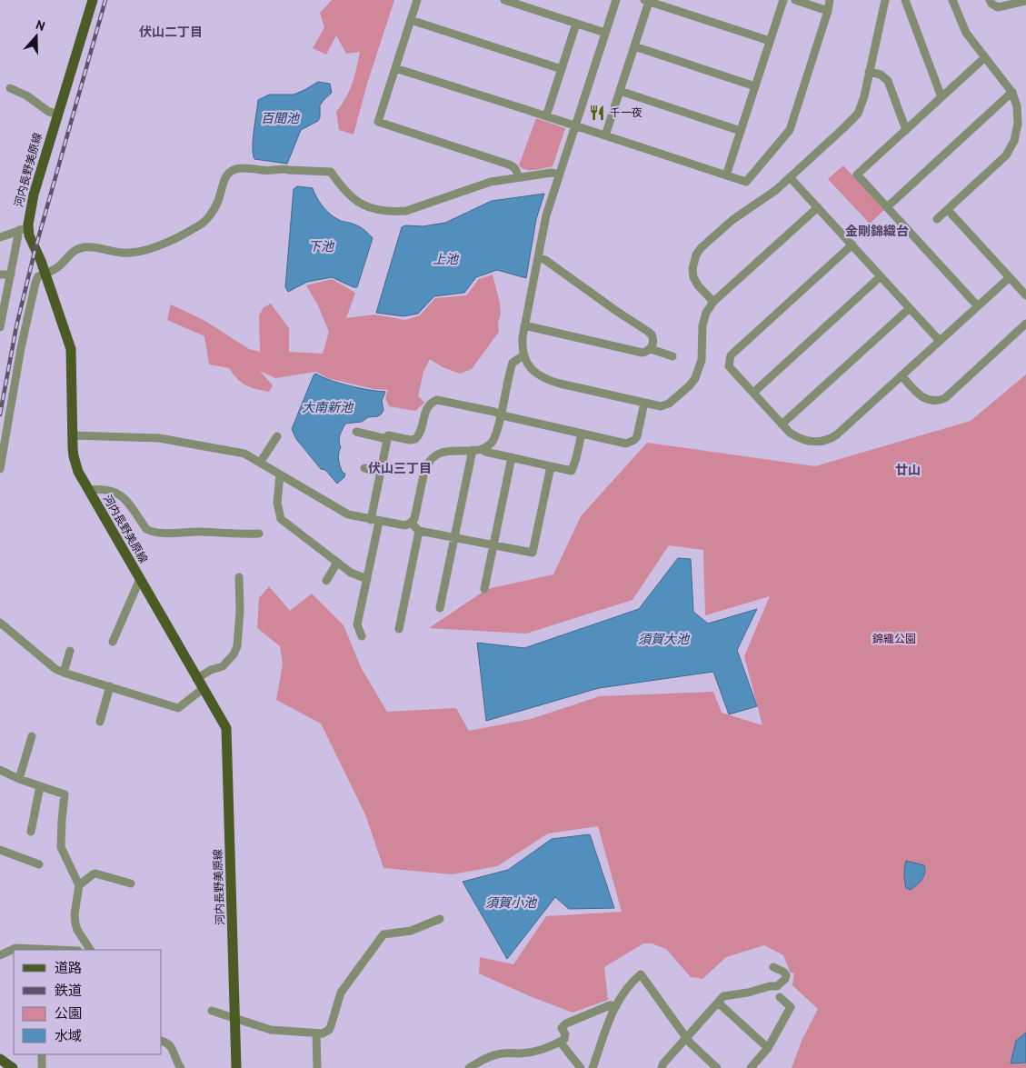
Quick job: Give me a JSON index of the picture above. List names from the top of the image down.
{
  "streets": {
    "main road": ["河内長野美原線"]
  },
  "districts": [
    "伏山二丁目",
    "金剛錦織台",
    "伏山三丁目",
    "廿山"
  ],
  "water": [
    "百聞池",
    "下池",
    "上池",
    "大南新池",
    "須賀大池",
    "須賀小池"
  ],
  "parks": ["錦織公園"],
  "places": {
    "restaurant": ["千一夜"]
  },
  "legend": [
    "道路",
    "鉄道",
    "公園",
    "水域"
  ],
  "north": "top"
}
